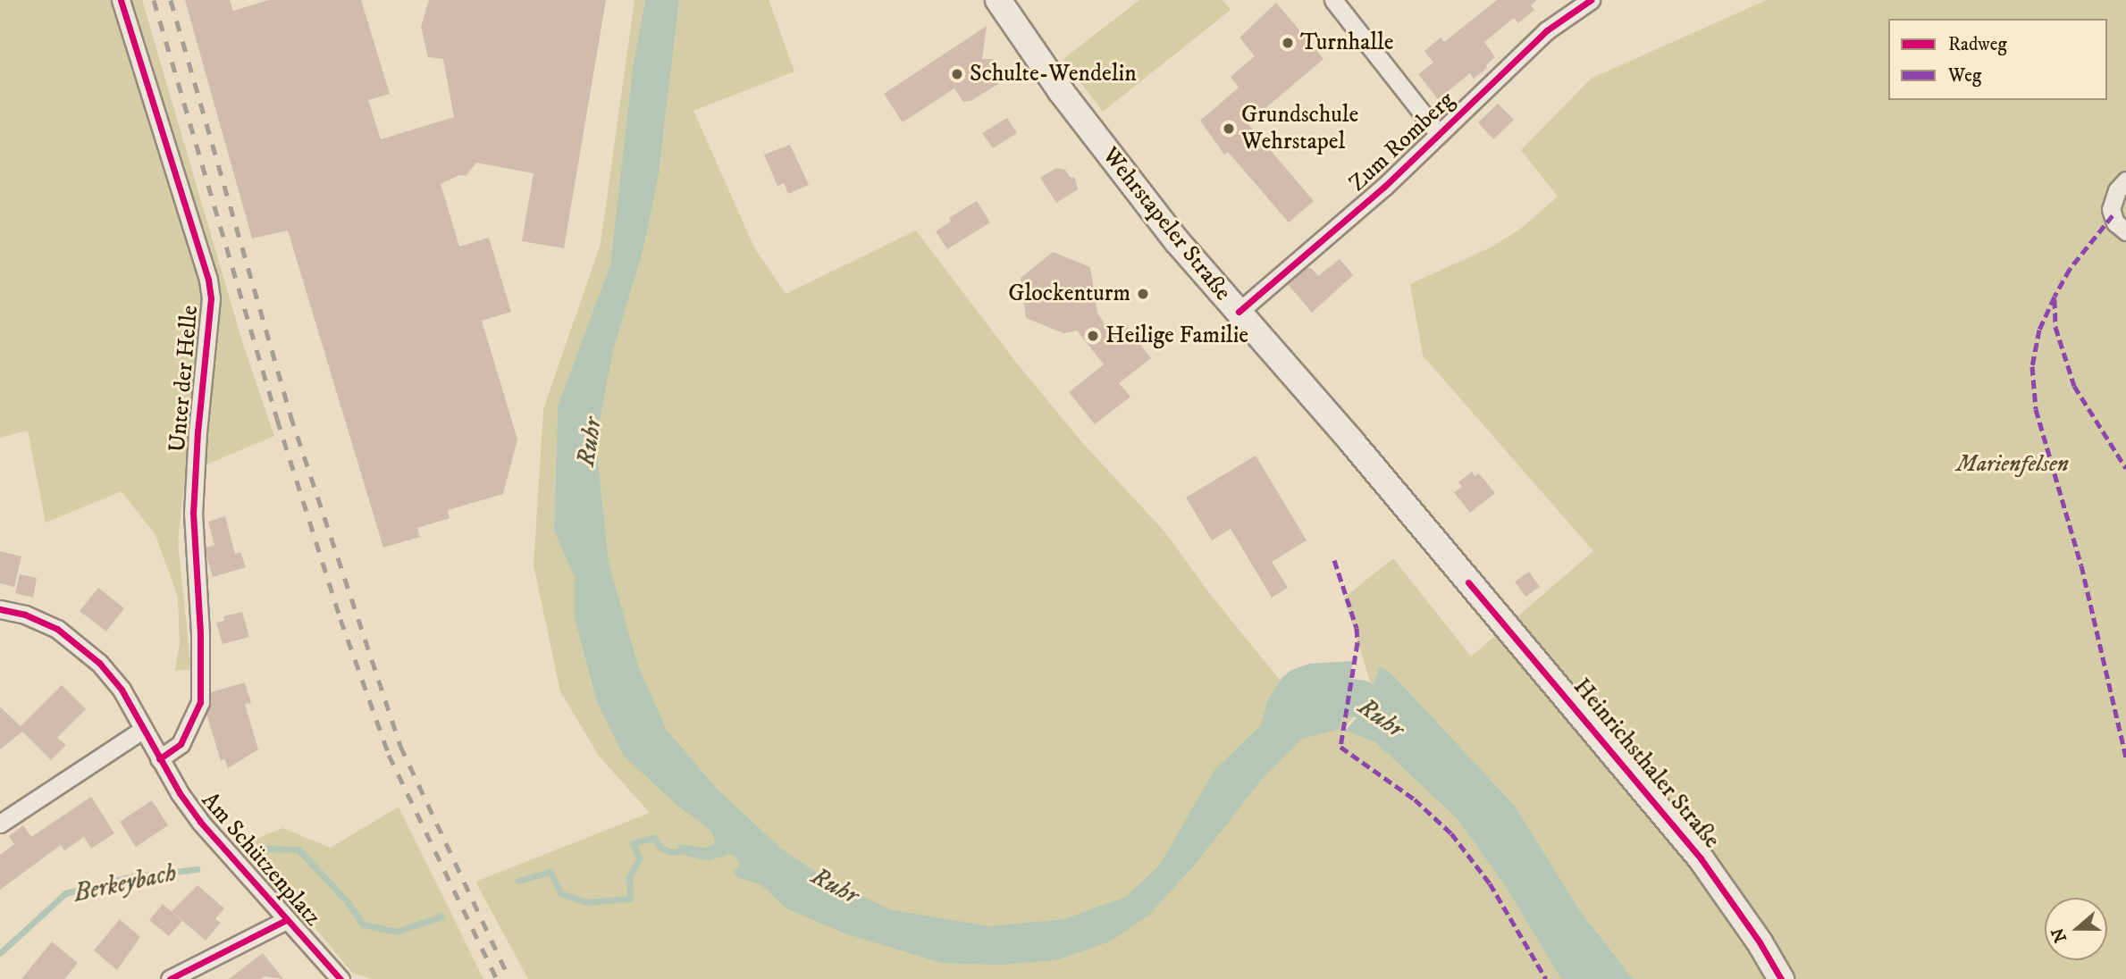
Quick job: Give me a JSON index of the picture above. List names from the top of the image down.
{
  "streets": {
    "main road": ["Wehrstapeler Straße", "Heinrichsthaler Straße"],
    "street": ["Zum Romberg", "Unter der Helle", "Am Schützenplatz"]
  },
  "crossings": [
    ["Zum Romberg", "Wehrstapeler Straße"],
    ["Wehrstapeler Straße", "Heinrichsthaler Straße"],
    ["Unter der Helle", "Am Schützenplatz"]
  ],
  "water": ["Ruhr", "Berkeybach"],
  "parks": ["Marienfelsen"],
  "places": [
    "Turnhalle",
    "Schulte-Wendelin",
    "Grundschule Wehrstapel",
    "Glockenturm",
    "Heilige Familie"
  ],
  "legend": ["Radweg", "Weg"],
  "north": "left"
}
